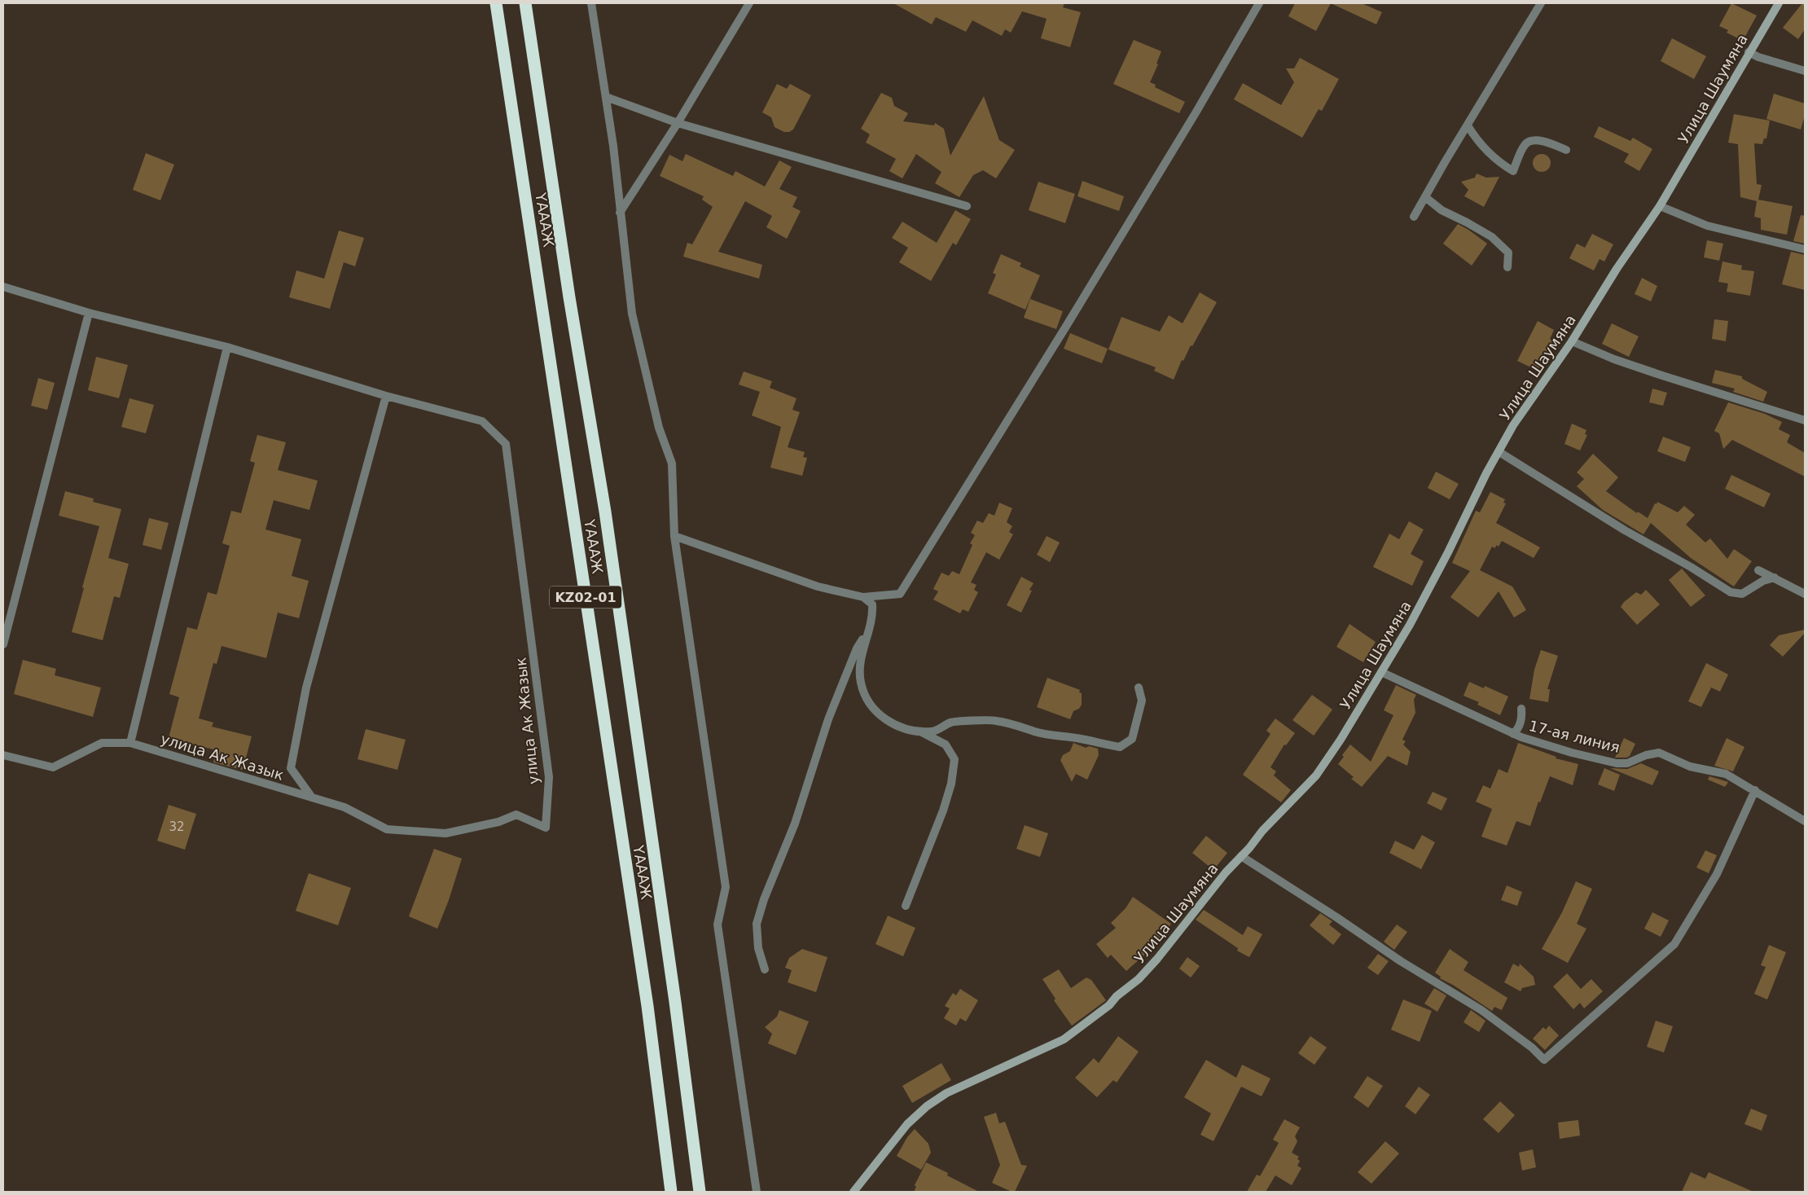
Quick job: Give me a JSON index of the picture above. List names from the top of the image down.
{
  "streets": {
    "highway": ["ҮАААЖ", "KZ02-01"],
    "street": ["Улица Шаумяна", "улица Ак Жазык", "17-ая линия"]
  },
  "crossings": [
    ["Улица Шаумяна", "17-ая линия"]
  ],
  "house_numbers": ["32"]
}
